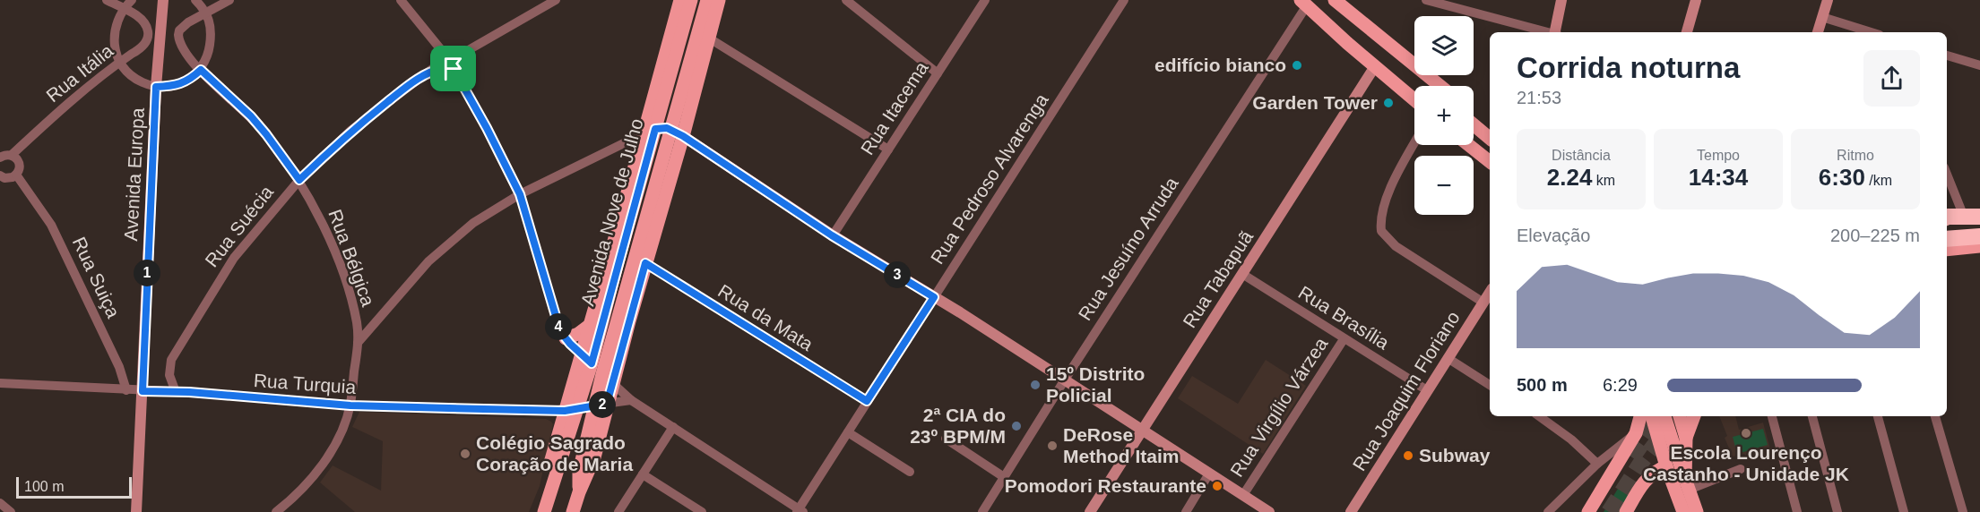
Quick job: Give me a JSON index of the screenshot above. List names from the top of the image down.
{
  "streets": {
    "main road": ["Avenida Nove de Julho"],
    "street": [
      "Rua Itália",
      "Rua Itacema",
      "Avenida Europa",
      "Rua Pedroso Alvarenga",
      "Rua Suécia",
      "Rua Jesuíno Arruda",
      "Rua Bélgica",
      "Rua Suiça",
      "Rua Tabapuã",
      "Rua da Mata",
      "Rua Brasília",
      "Rua Turquia",
      "Rua Joaquim Floriano",
      "Rua Virgílio Várzea"
    ]
  },
  "crossings": [
    ["Avenida Europa", "Rua Turquia"],
    ["Rua Pedroso Alvarenga", "Rua da Mata"],
    ["Avenida Nove de Julho", "Rua da Mata"],
    ["Avenida Nove de Julho", "Rua Turquia"],
    ["Rua Suécia", "Rua Bélgica"],
    ["Rua Suécia", "Rua Turquia"],
    ["Rua Bélgica", "Rua Turquia"],
    ["Rua Suiça", "Rua Turquia"],
    ["Rua Tabapuã", "Rua Brasília"],
    ["Rua Brasília", "Rua Joaquim Floriano"],
    ["Rua Brasília", "Rua Virgílio Várzea"]
  ],
  "places": [
    "edifício bianco",
    "Garden Tower",
    "15º Distrito Policial",
    "2ª CIA do 23º BPM/M",
    "Escola Lourenço Castanho - Unidade JK",
    "DeRose Method Itaim",
    "Colégio Sagrado Coração de Maria",
    "Subway",
    "Pomodori Restaurante"
  ],
  "scale_bar": "100 m",
  "page": {
    "map_buttons": ["+", "−"],
    "heading": ["Corrida noturna", "21:53"],
    "stats": [
      ["Distância", "2.24 km"],
      ["Tempo", "14:34"],
      ["Ritmo", "6:30 /km"]
    ],
    "chart": ["Elevação", "200–225 m"],
    "pins": [
      "1",
      "3",
      "4",
      "2"
    ],
    "list": [
      {
        "name": "500 m",
        "note": "6:29"
      }
    ],
    "scale": "100 m"
  }
}
